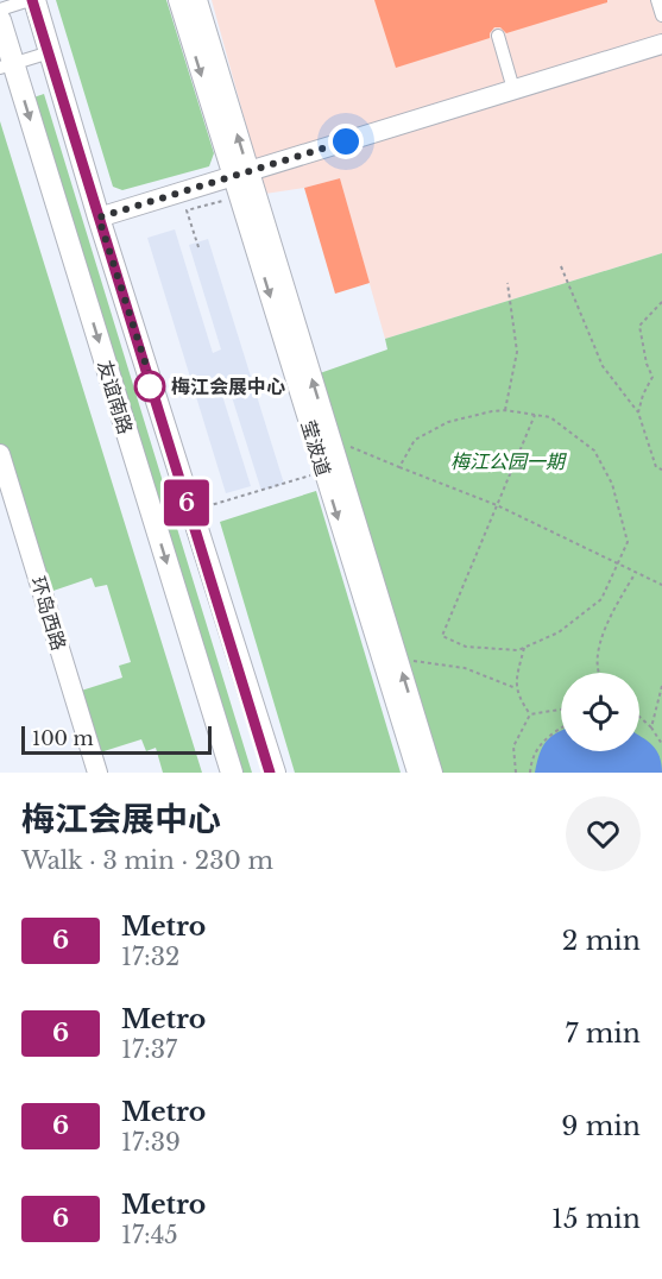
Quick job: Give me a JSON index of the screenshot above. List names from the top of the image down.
{
  "streets": {
    "main road": ["友谊南路"],
    "street": ["莹波道", "环岛西路"]
  },
  "parks": ["梅江公园一期"],
  "places": ["梅江会展中心"],
  "lines": ["metro line 6"],
  "scale_bar": "100 m",
  "page": {
    "on_map": "6",
    "scale": "100 m",
    "heading": ["梅江会展中心", "Walk · 3 min · 230 m"],
    "list": [
      {
        "mark": "6",
        "name": "Metro",
        "note": "17:32",
        "value": "2 min"
      },
      {
        "mark": "6",
        "name": "Metro",
        "note": "17:37",
        "value": "7 min"
      },
      {
        "mark": "6",
        "name": "Metro",
        "note": "17:39",
        "value": "9 min"
      },
      {
        "mark": "6",
        "name": "Metro",
        "note": "17:45",
        "value": "15 min"
      }
    ]
  }
}
